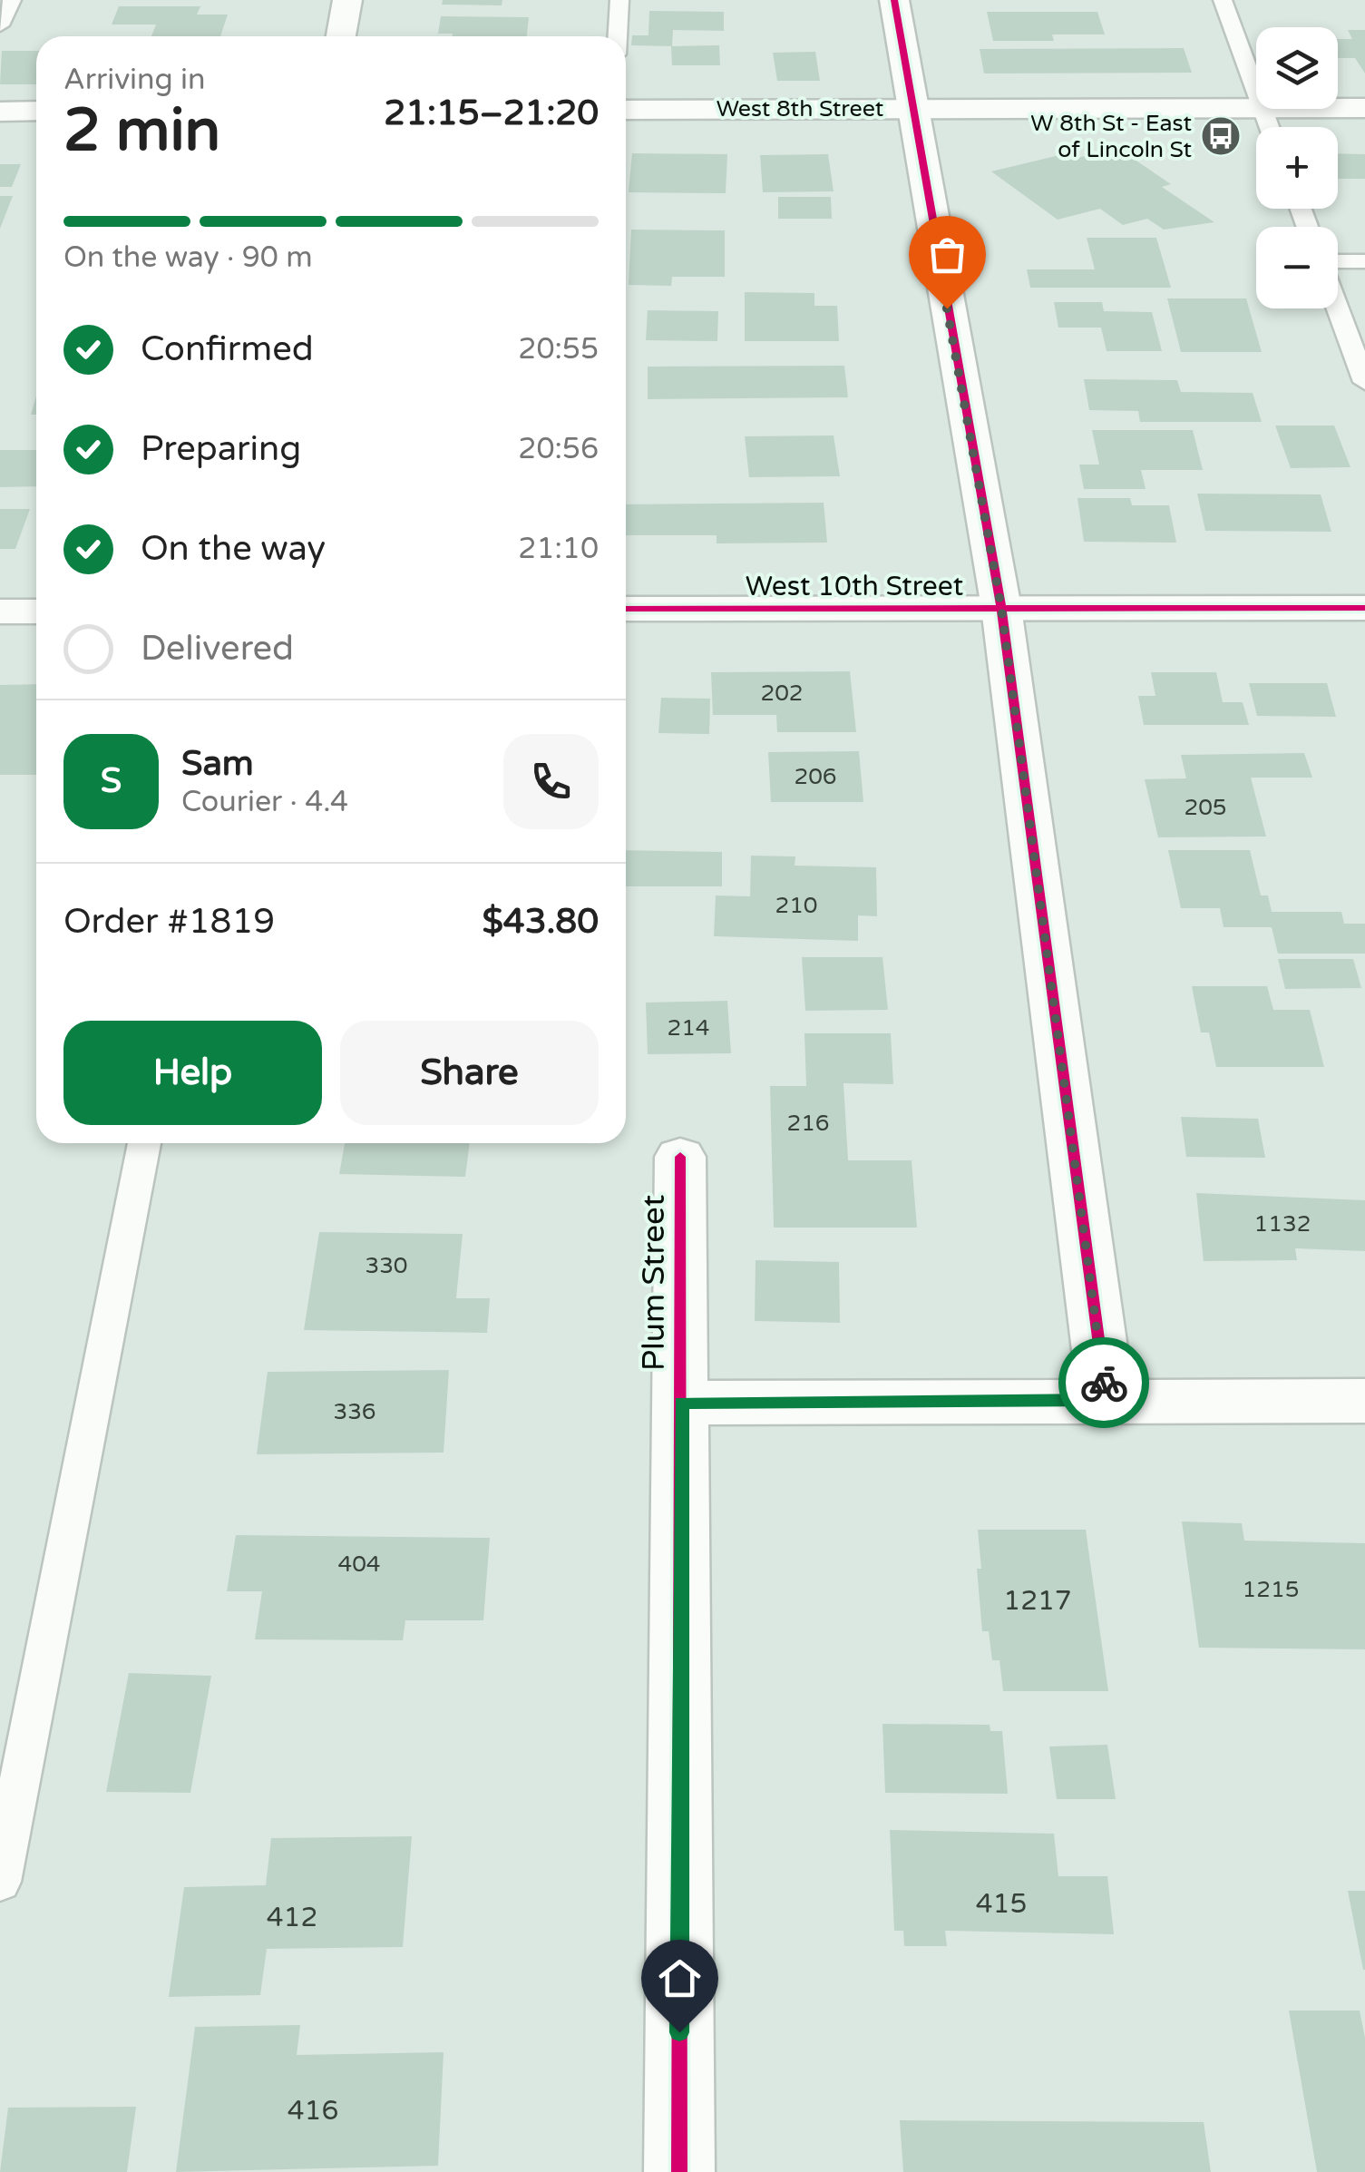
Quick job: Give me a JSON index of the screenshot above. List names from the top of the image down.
{
  "streets": {
    "street": ["West 8th Street", "West 10th Street", "Plum Street"]
  },
  "places": {
    "bus stop": ["W 8th St - East of Lincoln St"]
  },
  "house_numbers": [
    "202",
    "206",
    "205",
    "210",
    "214",
    "216",
    "1132",
    "330",
    "336",
    "404",
    "1215",
    "1217",
    "415",
    "412",
    "416"
  ],
  "page": {
    "map_buttons": ["+", "−"],
    "heading": ["2 min", "Arriving in", "21:15–21:20"],
    "panel": [
      "Sam",
      "Courier · 4.4",
      "Order #1819",
      "$43.80"
    ],
    "bar": "On the way · 90 m",
    "list": [
      ["Confirmed", "20:55"],
      ["Preparing", "20:56"],
      ["On the way", "21:10"],
      "Delivered"
    ],
    "round": "S",
    "buttons": ["Help", "Share"]
  }
}
